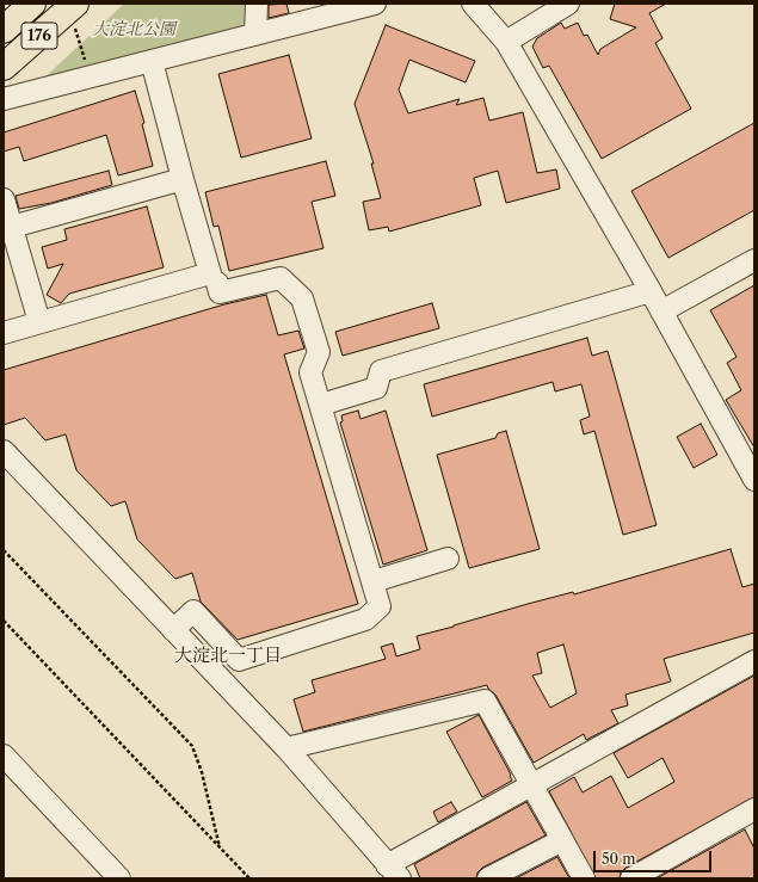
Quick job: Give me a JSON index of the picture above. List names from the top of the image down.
{
  "streets": {
    "highway": ["176"]
  },
  "districts": ["大淀北一丁目"],
  "parks": ["大淀北公園"],
  "scale_bar": "50 m"
}
